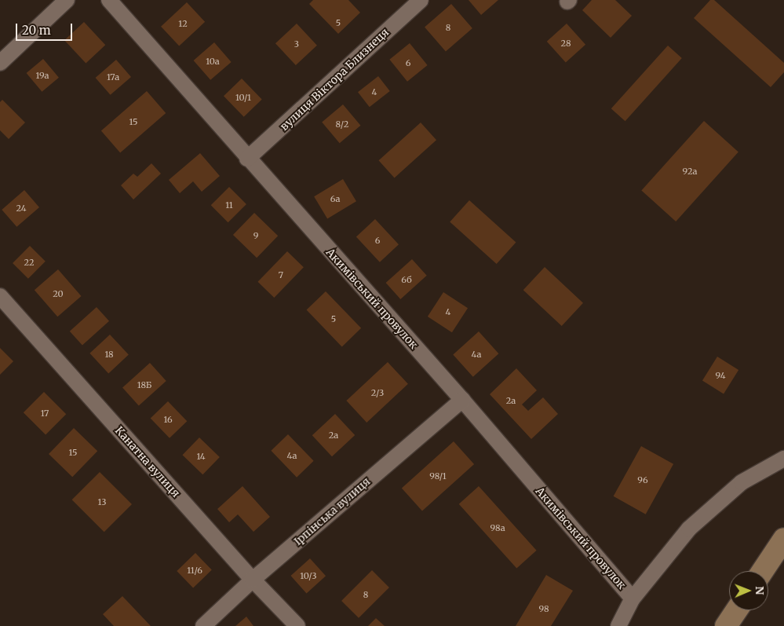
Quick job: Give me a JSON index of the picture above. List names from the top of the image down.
{
  "streets": {
    "street": [
      "вулиця Віктора Близнеця",
      "Акимівський провулок",
      "Канатна вулиця",
      "Ірпінська вулиця"
    ]
  },
  "crossings": [
    ["вулиця Віктора Близнеця", "Акимівський провулок"],
    ["Акимівський провулок", "Ірпінська вулиця"],
    ["Канатна вулиця", "Ірпінська вулиця"]
  ],
  "house_numbers": [
    "5",
    "12",
    "8",
    "28",
    "3",
    "10а",
    "6",
    "19а",
    "17а",
    "4",
    "10/1",
    "15",
    "8/2",
    "92а",
    "6а",
    "11",
    "24",
    "9",
    "6",
    "22",
    "7",
    "6б",
    "20",
    "4",
    "5",
    "18",
    "4а",
    "94",
    "18Б",
    "2/3",
    "2а",
    "17",
    "16",
    "2а",
    "15",
    "4а",
    "14",
    "98/1",
    "96",
    "13",
    "98а",
    "11/6",
    "10/3",
    "8",
    "98"
  ],
  "scale_bar": "20 m",
  "north": "right"
}
